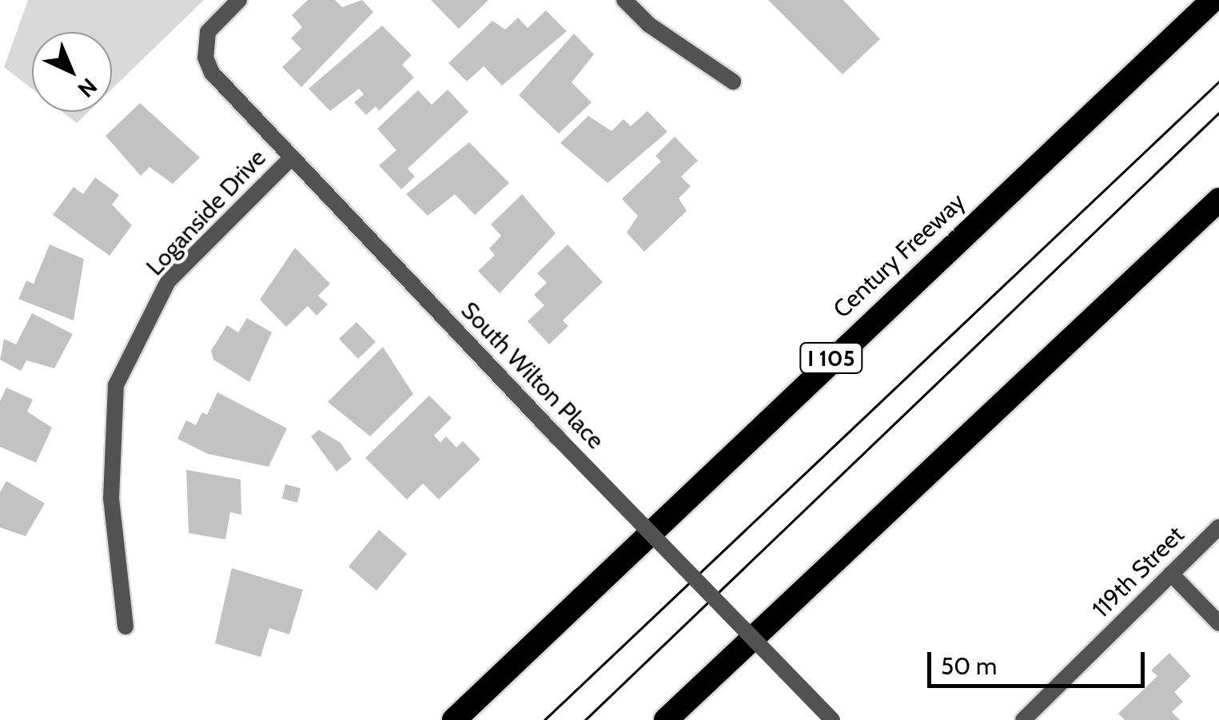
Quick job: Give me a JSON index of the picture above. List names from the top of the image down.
{
  "streets": {
    "highway": ["Century Freeway", "I 105"],
    "street": ["Loganside Drive", "South Wilton Place", "119th Street"]
  },
  "crossings": [
    ["Loganside Drive", "South Wilton Place"]
  ],
  "scale_bar": "50 m",
  "north": "bottom right"
}
